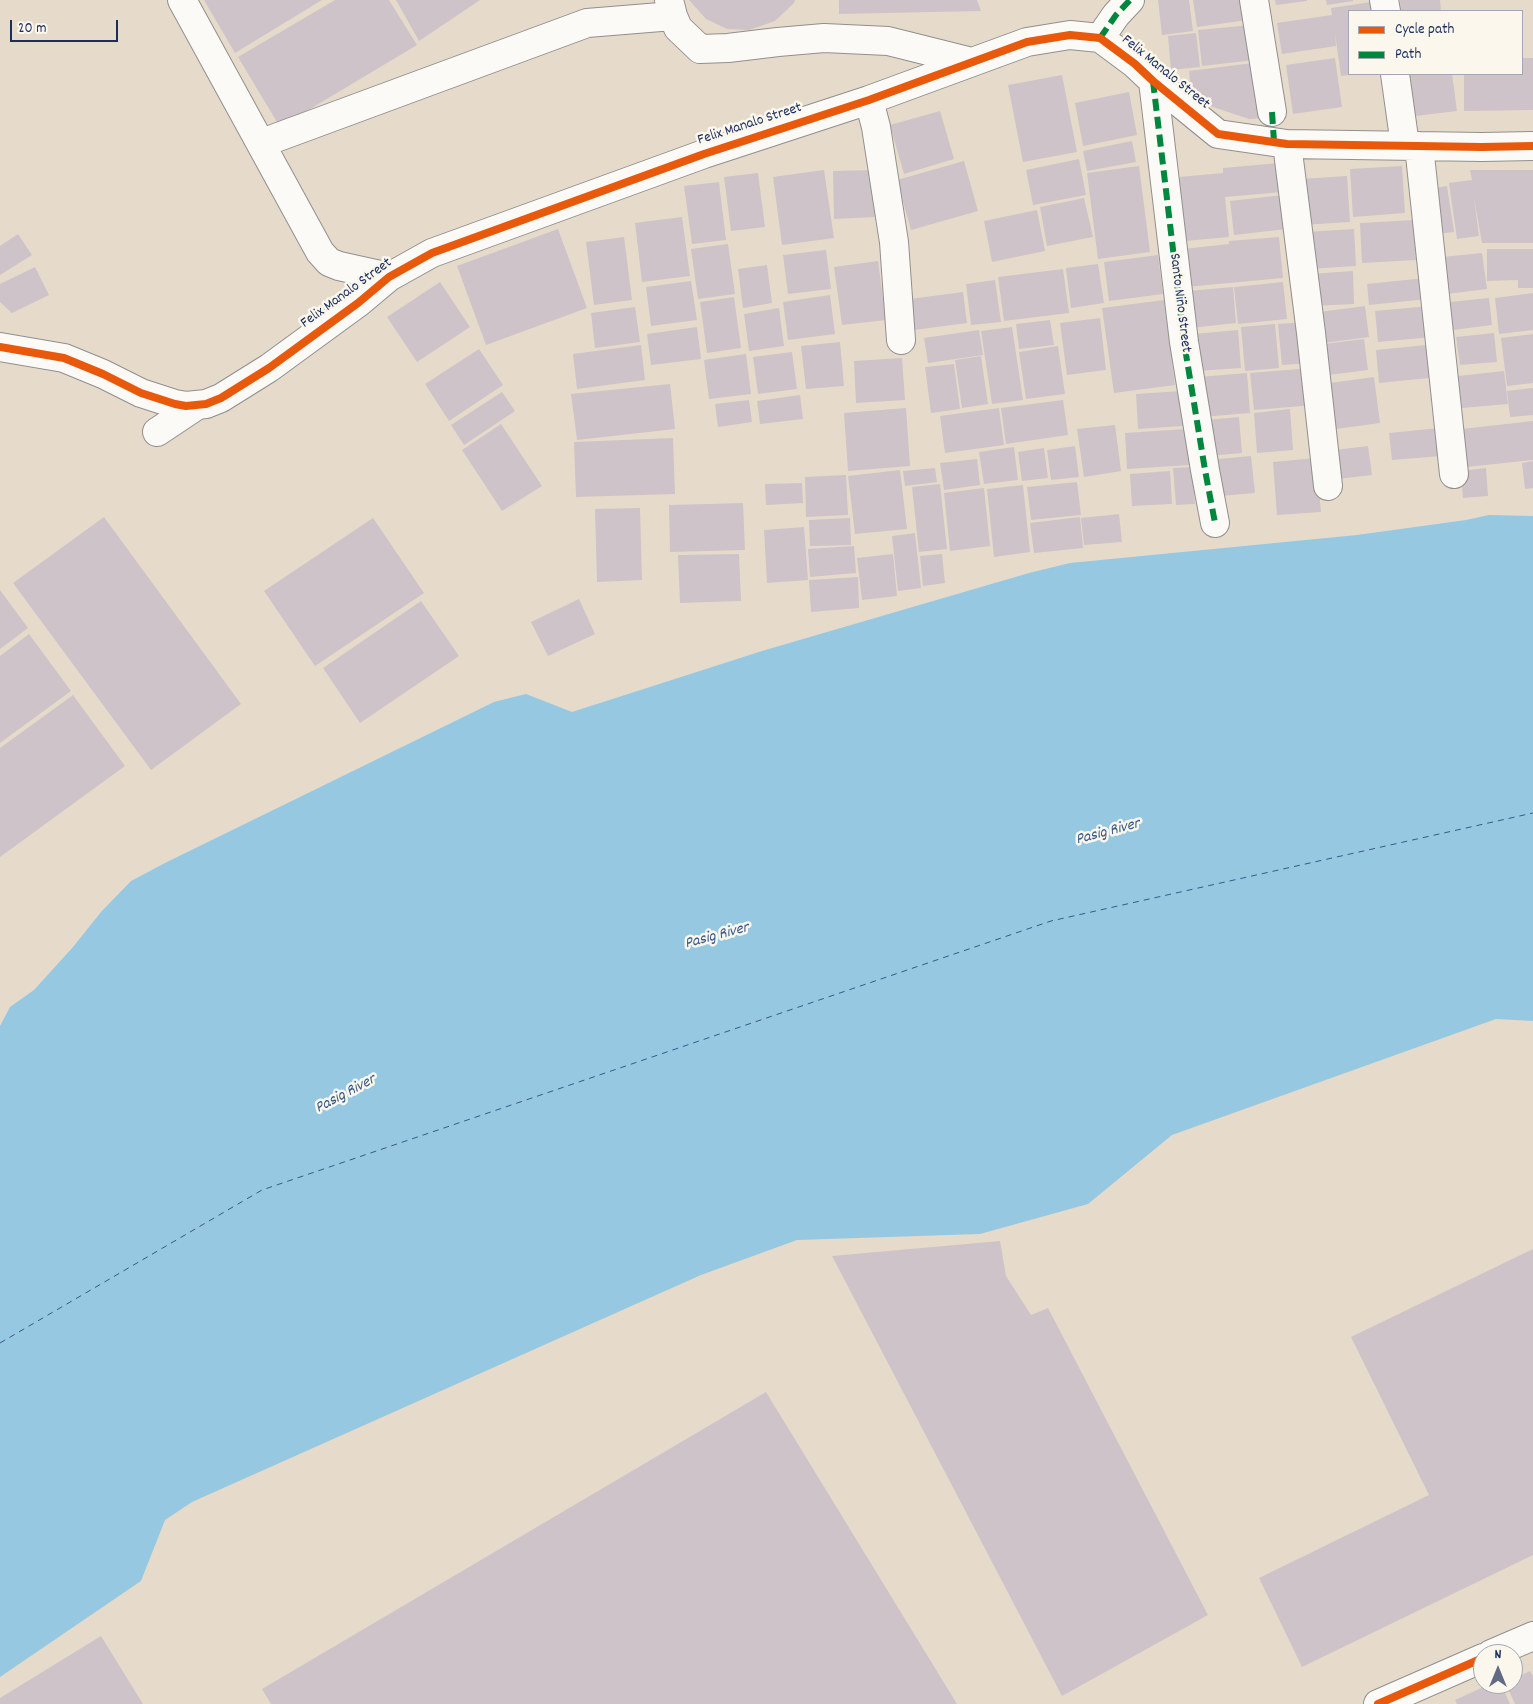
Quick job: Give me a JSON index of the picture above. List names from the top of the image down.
{
  "streets": {
    "street": ["Felix Manalo Street", "Santo Niño Street"]
  },
  "crossings": [
    ["Felix Manalo Street", "Santo Niño Street"]
  ],
  "water": ["Pasig River"],
  "legend": ["Cycle path", "Path"],
  "scale_bar": "20 m",
  "north": "top"
}
